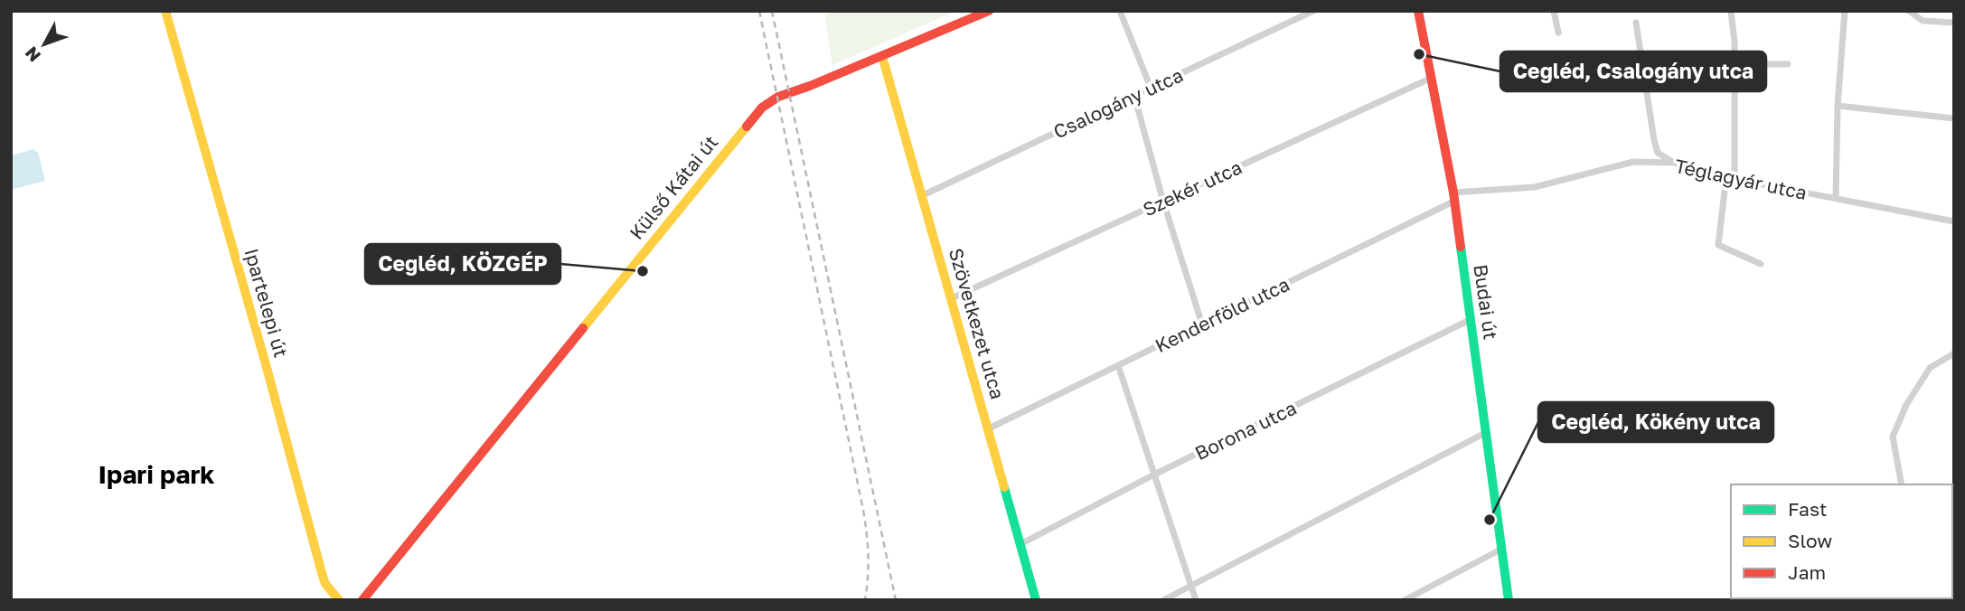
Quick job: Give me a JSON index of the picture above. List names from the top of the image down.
{
  "streets": {
    "street": [
      "Csalogány utca",
      "Téglagyár utca",
      "Külső Kátai út",
      "Szekér utca",
      "Budai út",
      "Ipartelepi út",
      "Kenderföld utca",
      "Szövetkezet utca",
      "Borona utca"
    ]
  },
  "crossings": [
    ["Csalogány utca", "Szövetkezet utca"],
    ["Téglagyár utca", "Budai út"],
    ["Téglagyár utca", "Kenderföld utca"],
    ["Külső Kátai út", "Szövetkezet utca"],
    ["Szekér utca", "Budai út"],
    ["Szekér utca", "Szövetkezet utca"],
    ["Budai út", "Kenderföld utca"],
    ["Budai út", "Borona utca"],
    ["Kenderföld utca", "Szövetkezet utca"],
    ["Szövetkezet utca", "Borona utca"]
  ],
  "districts": ["Ipari park"],
  "places": ["Cegléd, Csalogány utca", "Cegléd, KÖZGÉP", "Cegléd, Kökény utca"],
  "legend": ["Fast", "Slow", "Jam"],
  "north": "bottom left"
}
